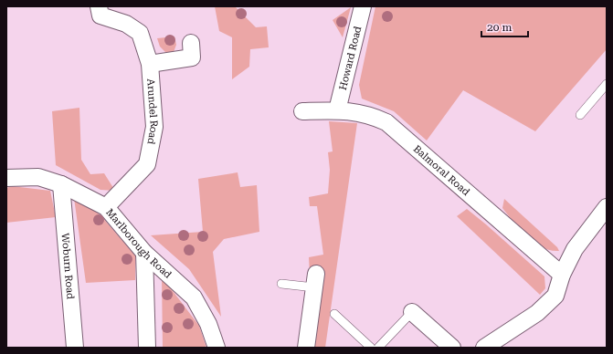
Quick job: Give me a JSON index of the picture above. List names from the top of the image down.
{
  "streets": {
    "street": [
      "Howard Road",
      "Arundel Road",
      "Balmoral Road",
      "Marlborough Road",
      "Woburn Road"
    ]
  },
  "crossings": [
    ["Howard Road", "Balmoral Road"],
    ["Arundel Road", "Marlborough Road"],
    ["Marlborough Road", "Woburn Road"]
  ],
  "scale_bar": "20 m"
}
